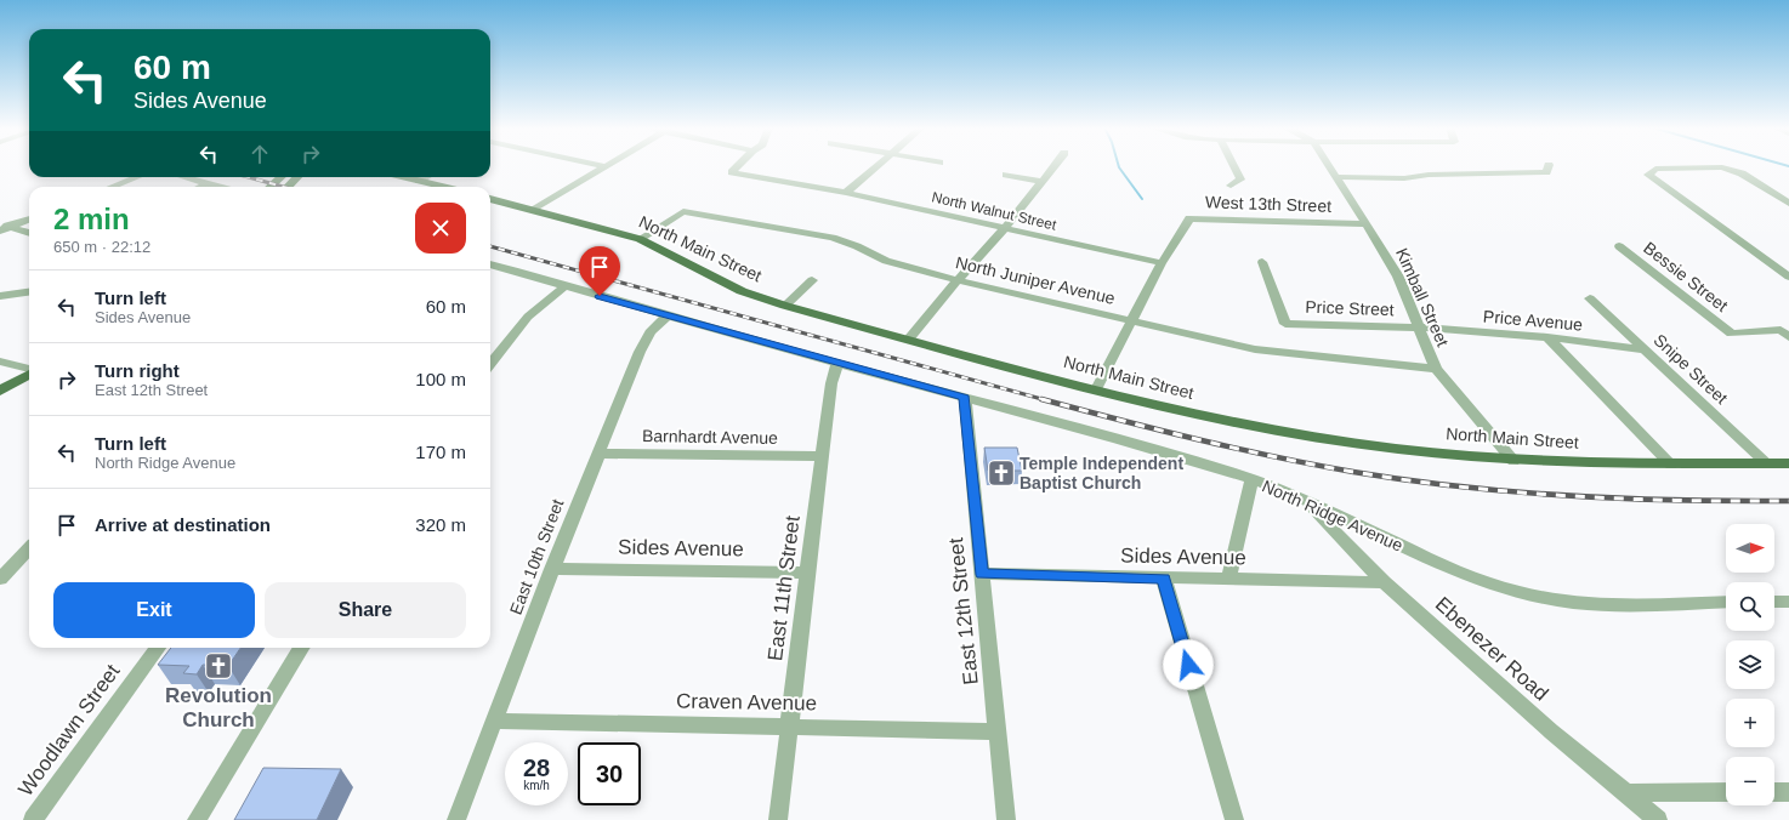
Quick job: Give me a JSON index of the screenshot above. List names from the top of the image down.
{
  "streets": {
    "main road": ["North Main Street"],
    "street": [
      "West 13th Street",
      "North Walnut Street",
      "Bessie Street",
      "North Juniper Avenue",
      "Kimball Street",
      "Price Street",
      "Price Avenue",
      "Snipe Street",
      "Barnhardt Avenue",
      "North Ridge Avenue",
      "Sides Avenue",
      "East 10th Street",
      "East 11th Street",
      "East 12th Street",
      "Ebenezer Road",
      "Craven Avenue",
      "Woodlawn Street"
    ]
  },
  "crossings": [
    ["West 13th Street", "North Walnut Street"],
    ["West 13th Street", "North Main Street"],
    ["West 13th Street", "North Juniper Avenue"],
    ["West 13th Street", "Kimball Street"],
    ["North Main Street", "North Juniper Avenue"],
    ["North Main Street", "Kimball Street"],
    ["North Main Street", "Snipe Street"],
    ["North Juniper Avenue", "Kimball Street"],
    ["Kimball Street", "Price Street"],
    ["Kimball Street", "Price Avenue"],
    ["Price Street", "Price Avenue"],
    ["Price Avenue", "Snipe Street"],
    ["Barnhardt Avenue", "East 10th Street"],
    ["Barnhardt Avenue", "East 11th Street"],
    ["North Ridge Avenue", "East 10th Street"],
    ["North Ridge Avenue", "East 11th Street"],
    ["North Ridge Avenue", "East 12th Street"],
    ["North Ridge Avenue", "Ebenezer Road"],
    ["Sides Avenue", "East 10th Street"],
    ["Sides Avenue", "East 11th Street"],
    ["Sides Avenue", "East 12th Street"],
    ["Sides Avenue", "Ebenezer Road"],
    ["East 10th Street", "Craven Avenue"],
    ["East 11th Street", "Craven Avenue"],
    ["East 12th Street", "Craven Avenue"]
  ],
  "places": {
    "church": ["Temple Independent Baptist Church", "Revolution Church"]
  },
  "north": "right",
  "page": {
    "turn": ["60 m", "Sides Avenue"],
    "heading": ["2 min", "650 m · 22:12"],
    "list": [
      {
        "name": "Turn left",
        "note": "Sides Avenue",
        "value": "60 m"
      },
      {
        "name": "Turn right",
        "note": "East 12th Street",
        "value": "100 m"
      },
      {
        "name": "Turn left",
        "note": "North Ridge Avenue",
        "value": "170 m"
      },
      {
        "name": "Arrive at destination",
        "value": "320 m"
      }
    ],
    "map_buttons": ["+", "−"],
    "buttons": ["Exit", "Share"],
    "speed": "28 km/h",
    "limit": "30"
  }
}
